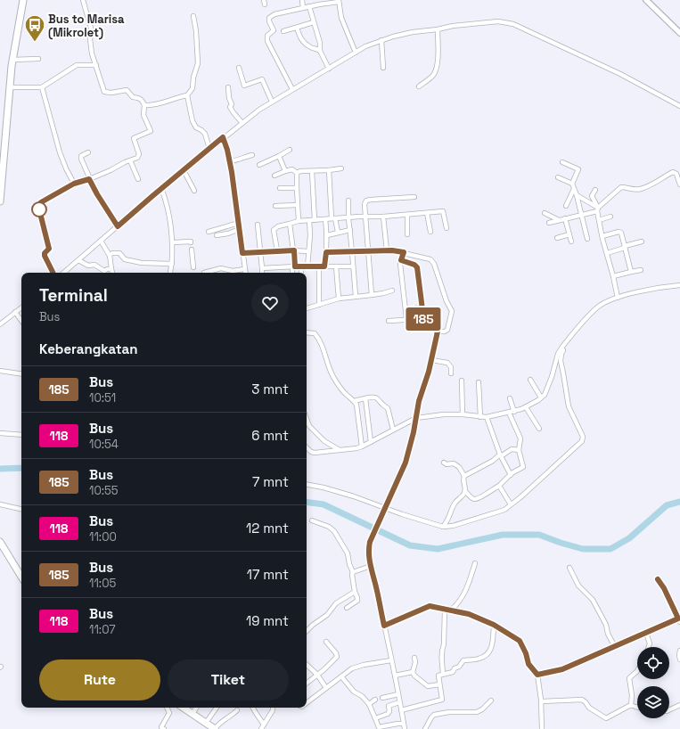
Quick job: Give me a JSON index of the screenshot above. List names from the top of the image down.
{
  "places": {
    "bus stop": ["Bus to Marisa (Mikrolet)"]
  },
  "lines": ["bus line 185"],
  "page": {
    "on_map": "185",
    "heading": [
      ["Terminal", "Bus"],
      "Keberangkatan"
    ],
    "list": [
      {
        "mark": "185",
        "name": "Bus",
        "note": "10:51",
        "value": "3 mnt"
      },
      {
        "mark": "118",
        "name": "Bus",
        "note": "10:54",
        "value": "6 mnt"
      },
      {
        "mark": "185",
        "name": "Bus",
        "note": "10:55",
        "value": "7 mnt"
      },
      {
        "mark": "118",
        "name": "Bus",
        "note": "11:00",
        "value": "12 mnt"
      },
      {
        "mark": "185",
        "name": "Bus",
        "note": "11:05",
        "value": "17 mnt"
      },
      {
        "mark": "118",
        "name": "Bus",
        "note": "11:07",
        "value": "19 mnt"
      }
    ],
    "buttons": ["Rute", "Tiket"]
  }
}
